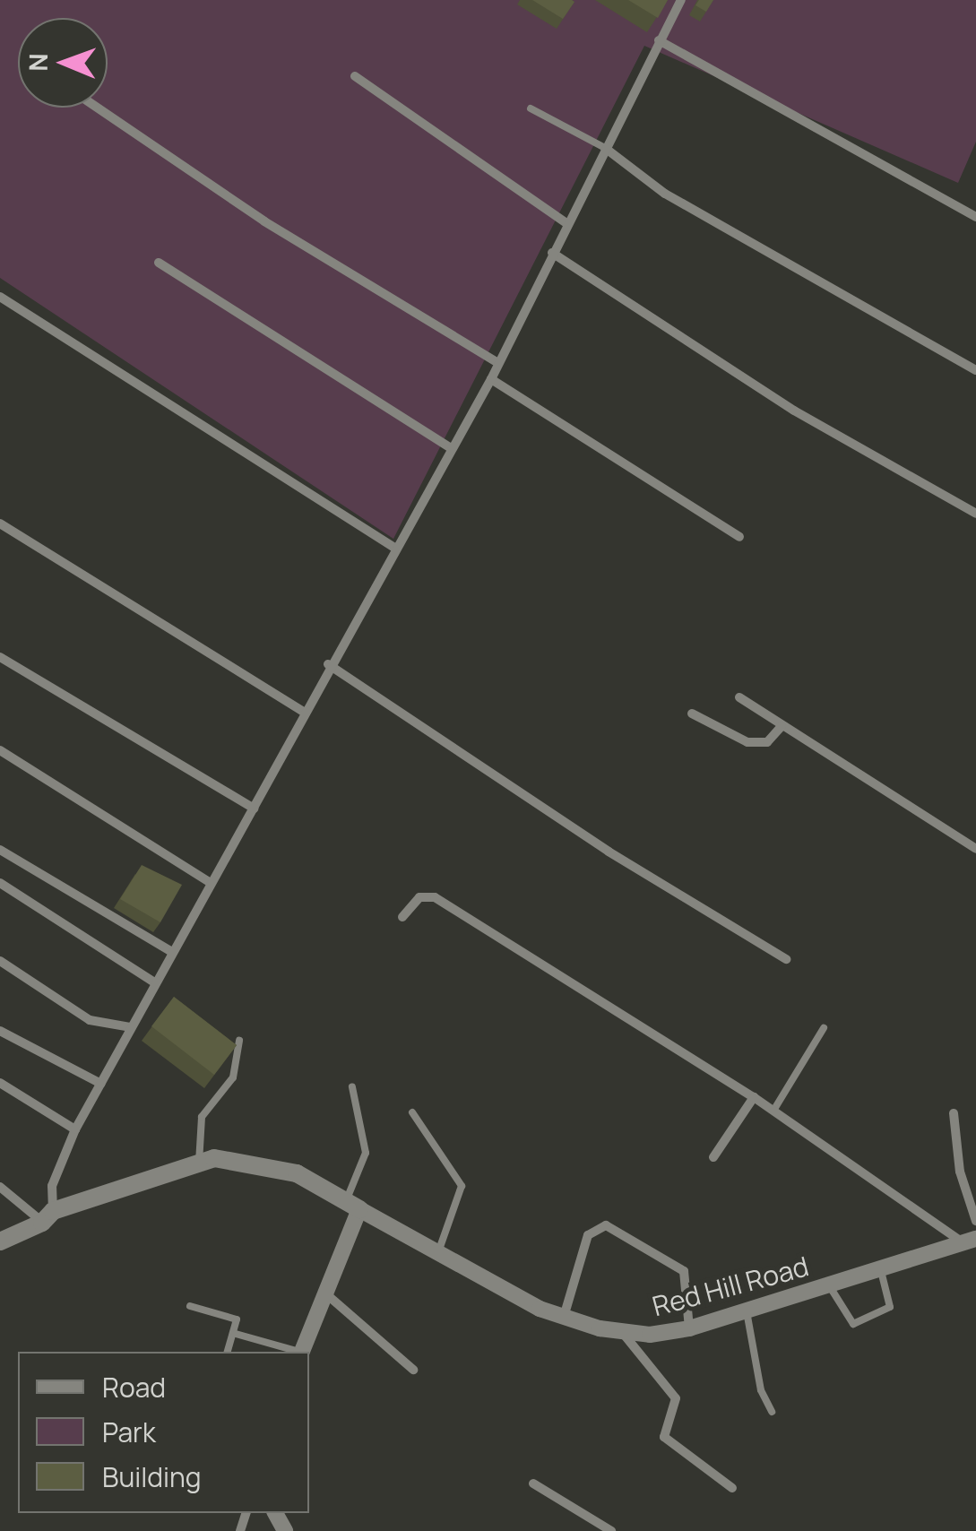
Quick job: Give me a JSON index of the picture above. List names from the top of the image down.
{
  "streets": {
    "street": ["Red Hill Road"]
  },
  "legend": ["Road", "Park", "Building"],
  "north": "left"
}
